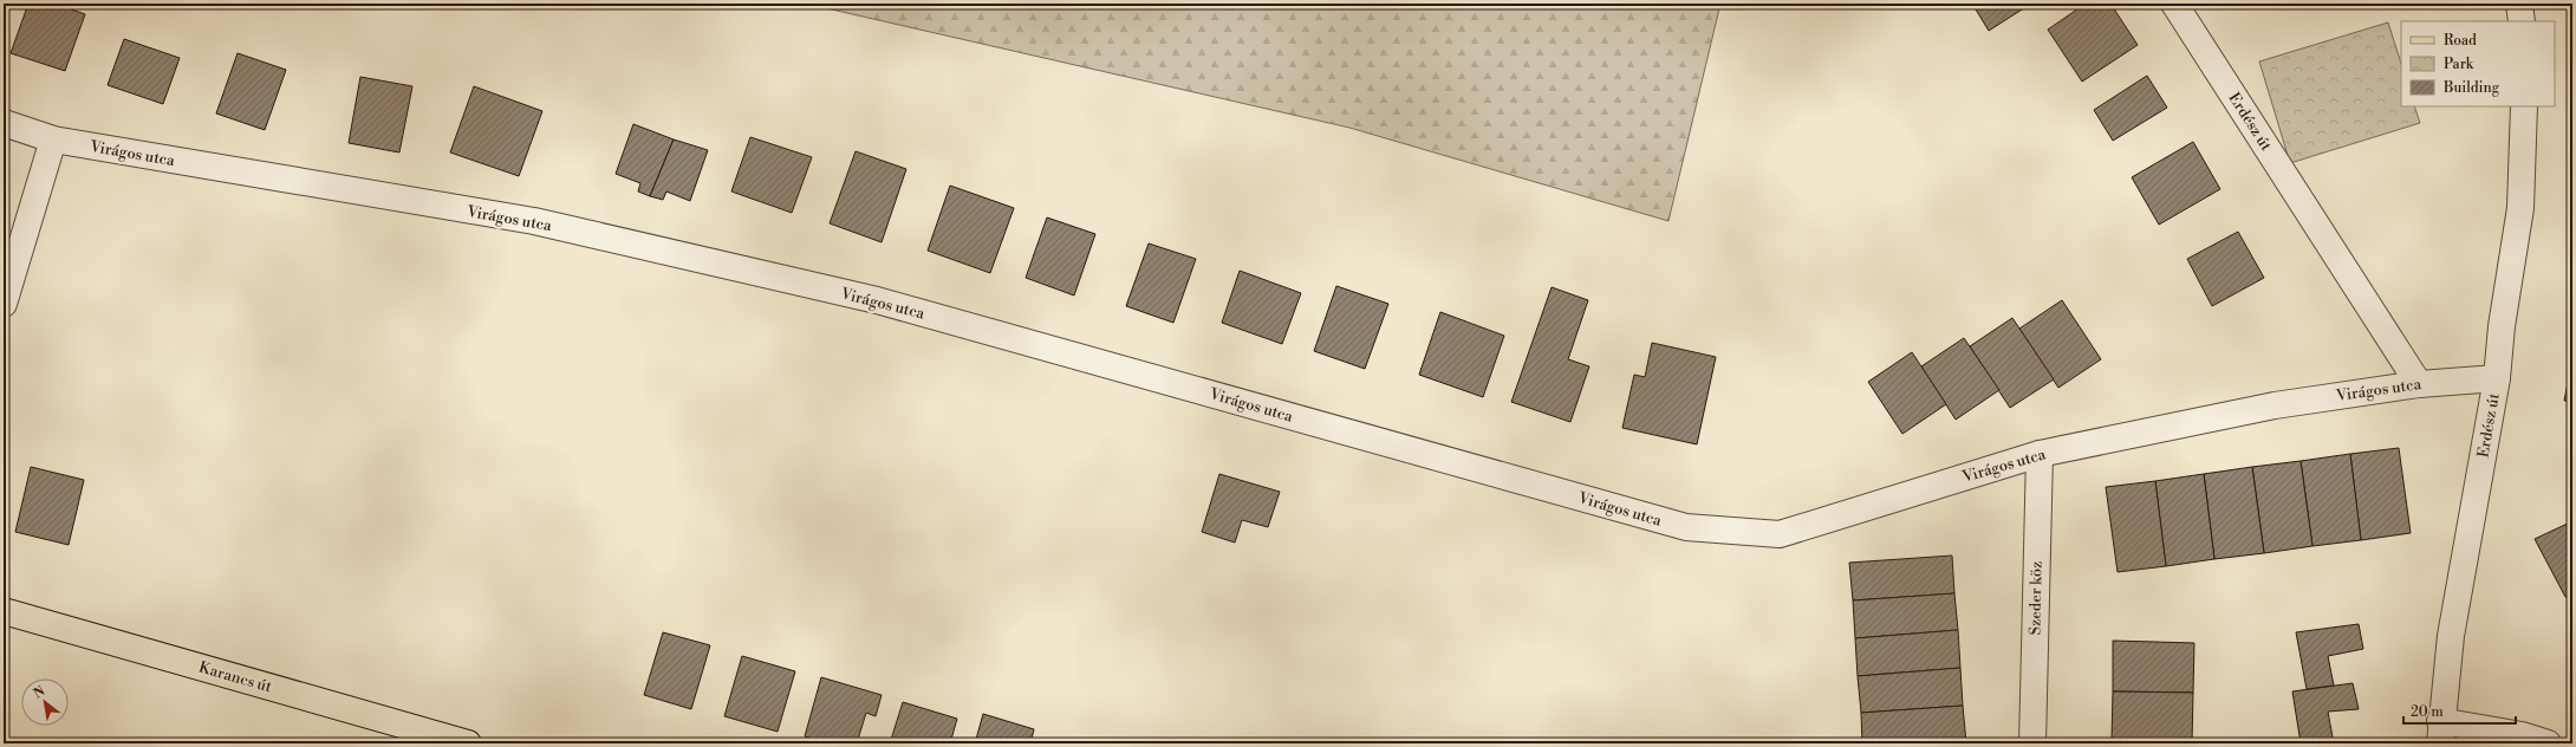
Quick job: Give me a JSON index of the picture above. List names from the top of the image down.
{
  "streets": {
    "main road": ["Karancs út"],
    "street": ["Erdész út", "Virágos utca", "Szeder köz"]
  },
  "crossings": [
    ["Erdész út", "Virágos utca"],
    ["Virágos utca", "Szeder köz"]
  ],
  "legend": ["Road", "Park", "Building"],
  "scale_bar": "20 m",
  "north": "top left"
}
